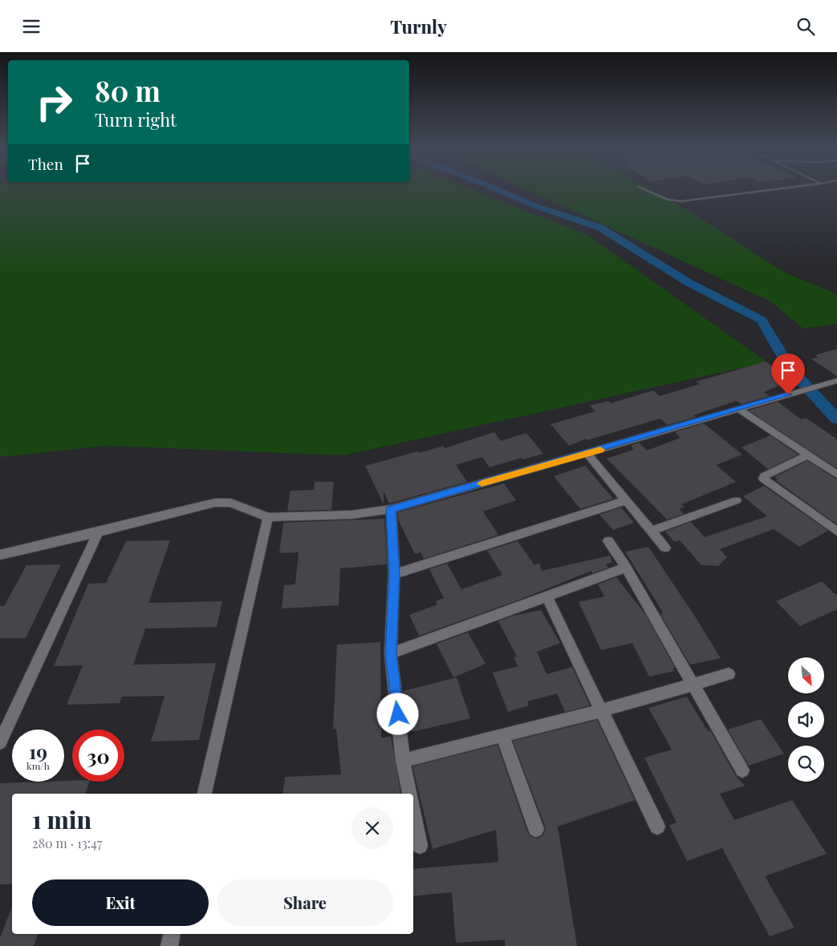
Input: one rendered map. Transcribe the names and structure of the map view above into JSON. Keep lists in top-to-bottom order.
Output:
{
  "north": "bottom right",
  "page": {
    "header": "Turnly",
    "turn": ["80 m", "Turn right"],
    "then": "Then",
    "speed": "19 km/h",
    "limit": "30",
    "heading": ["1 min", "280 m · 13:47"],
    "buttons": ["Exit", "Share"]
  }
}
